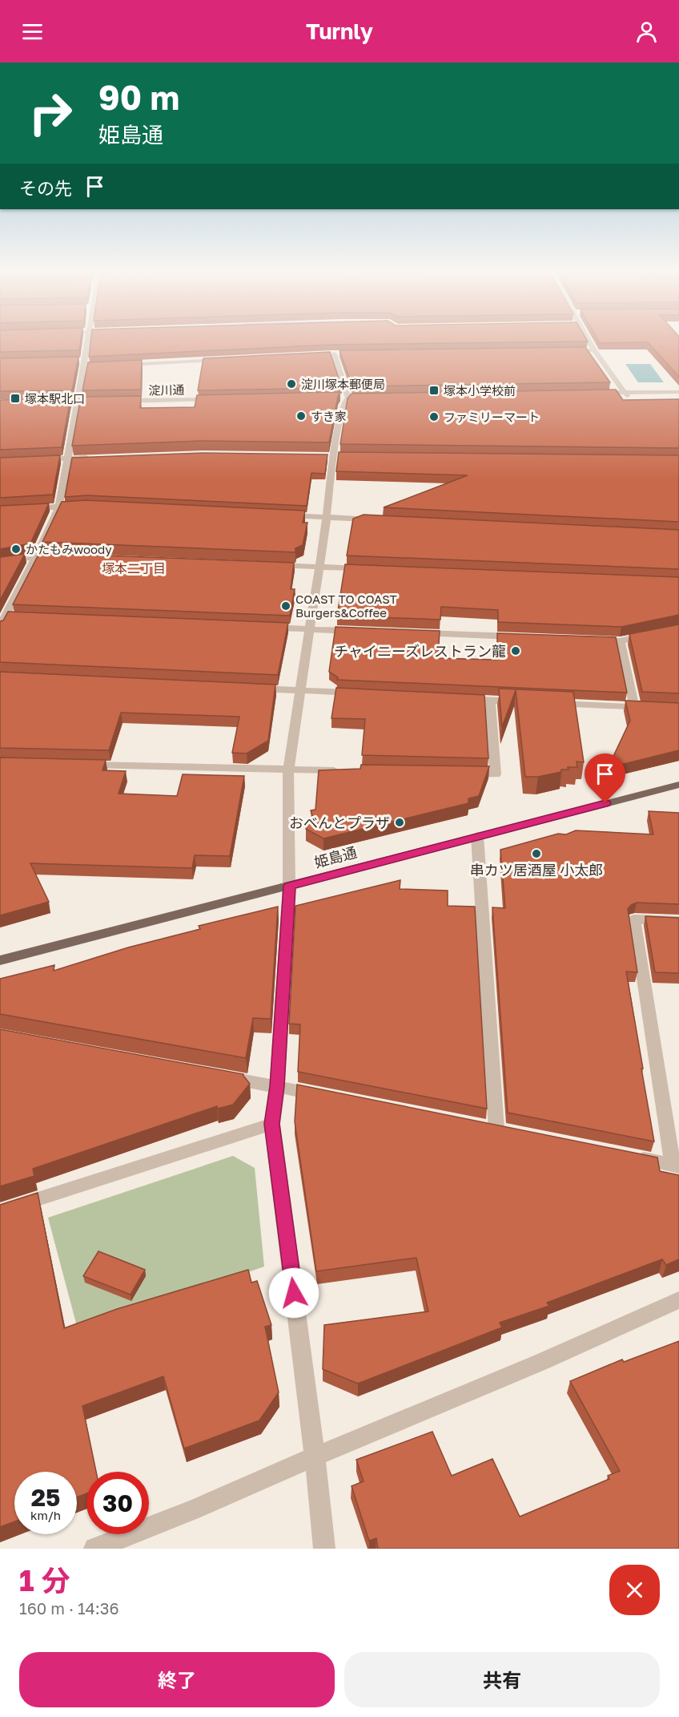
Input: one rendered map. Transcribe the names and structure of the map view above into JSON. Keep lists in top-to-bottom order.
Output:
{
  "streets": {
    "main road": ["姫島通"],
    "street": ["淀川通"]
  },
  "districts": ["塚本二丁目"],
  "places": {
    "other": [
      "淀川塚本郵便局",
      "すき家",
      "ファミリーマート",
      "かたもみwoody",
      "COAST TO COAST Burgers&Coffee",
      "チャイニーズレストラン龍",
      "おべんとプラザ",
      "串カツ居酒屋 小太郎"
    ],
    "transit": ["塚本小学校前", "塚本駅北口"]
  },
  "page": {
    "header": "Turnly",
    "turn": ["90 m", "姫島通"],
    "then": "その先",
    "speed": "25 km/h",
    "limit": "30",
    "heading": ["1 分", "160 m · 14:36"],
    "buttons": ["終了", "共有"]
  }
}
